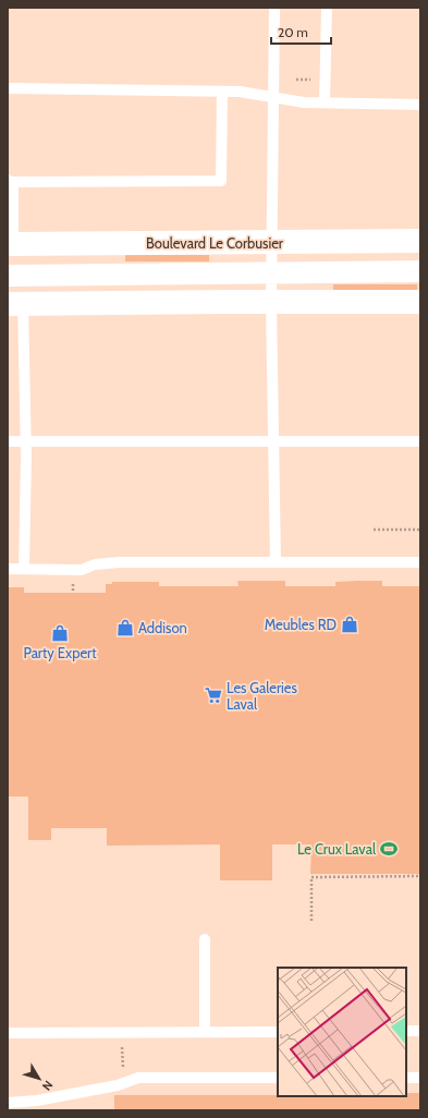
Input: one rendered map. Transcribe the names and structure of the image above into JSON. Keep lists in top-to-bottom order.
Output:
{
  "streets": {
    "street": ["Boulevard Le Corbusier"]
  },
  "places": {
    "shop": ["Meubles RD", "Addison", "Party Expert"],
    "supermarket": ["Les Galeries Laval"],
    "sports": ["Le Crux Laval"]
  },
  "scale_bar": "20 m",
  "north": "bottom right"
}
